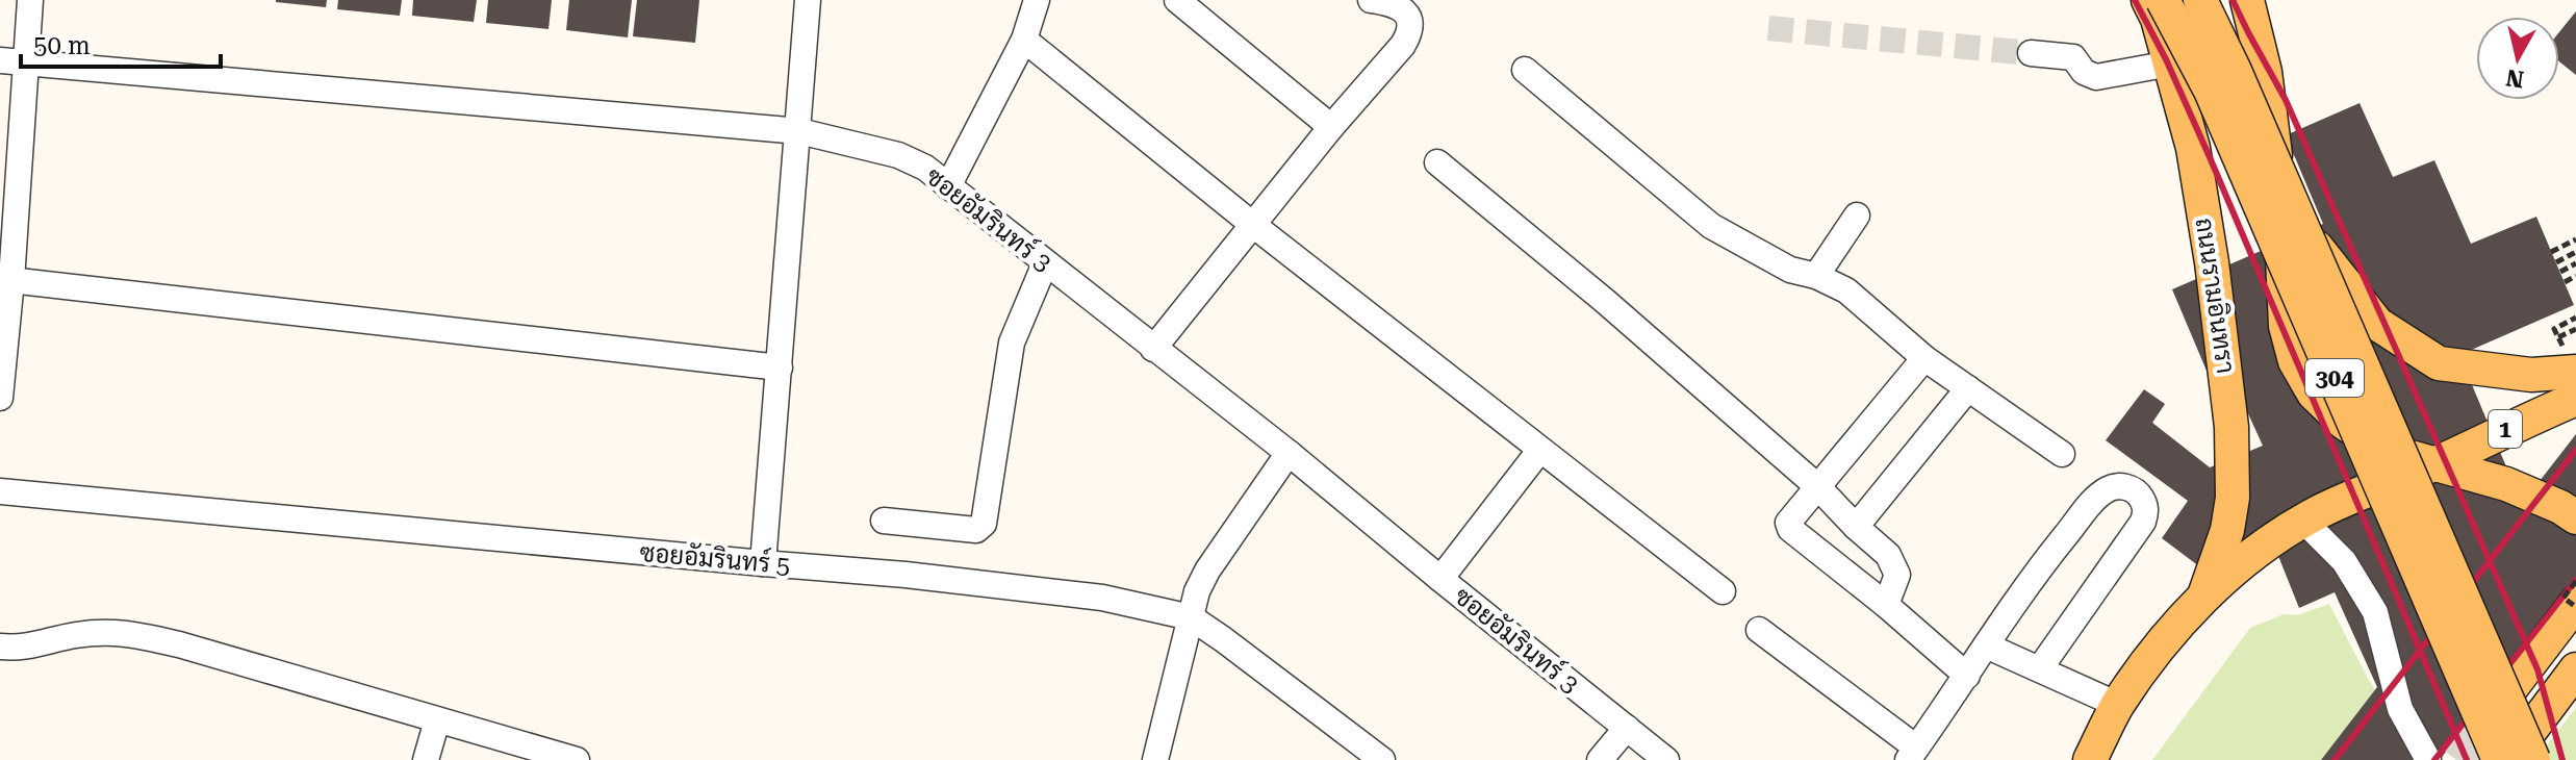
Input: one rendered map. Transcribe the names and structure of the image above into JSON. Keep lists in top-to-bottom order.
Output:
{
  "streets": {
    "main road": ["ถนนรามอินทรา", "304", "1"],
    "street": ["ซอยอัมรินทร์ 3", "ซอยอัมรินทร์ 5"]
  },
  "crossings": [
    ["304", "1"]
  ],
  "scale_bar": "50 m",
  "north": "bottom"
}
